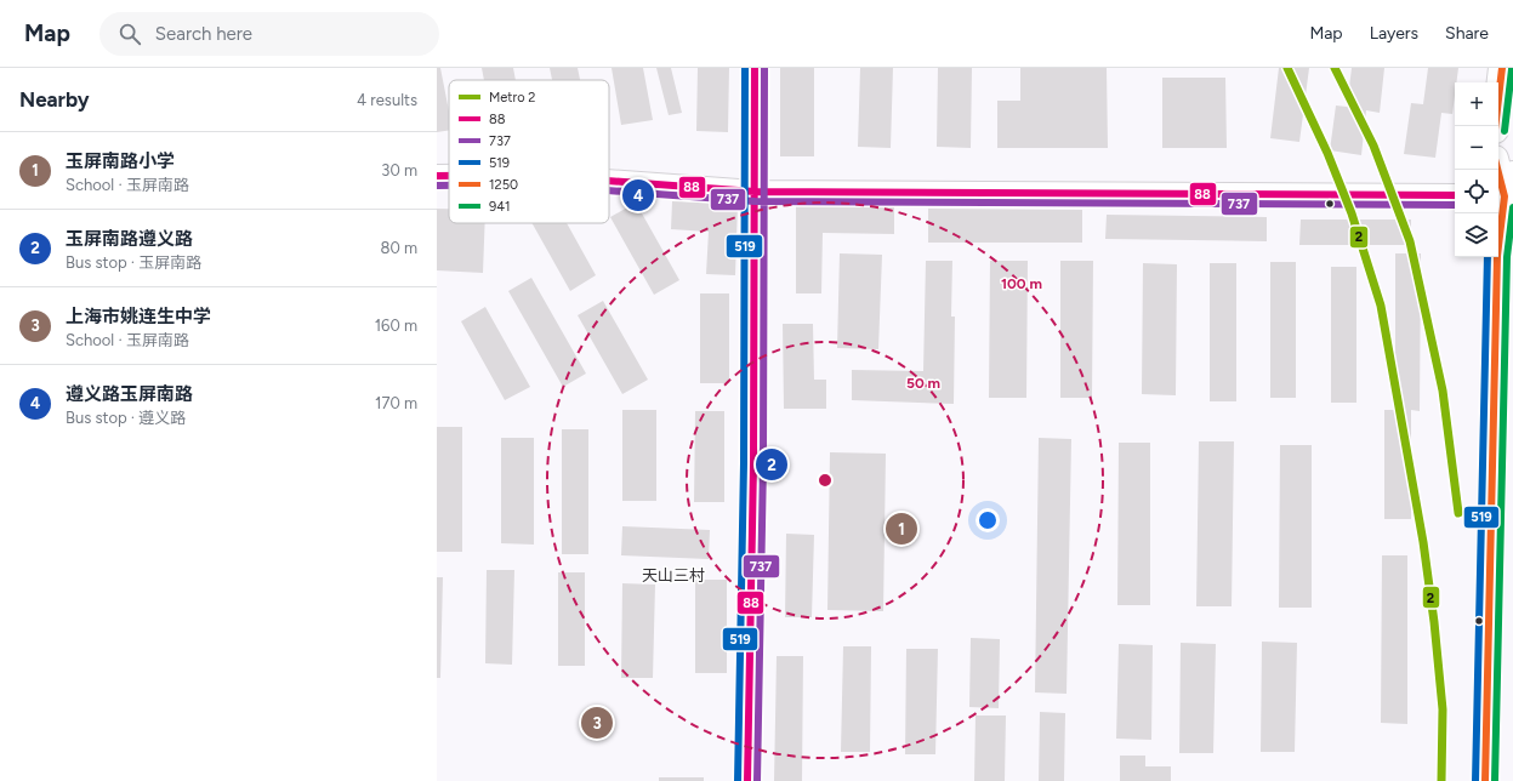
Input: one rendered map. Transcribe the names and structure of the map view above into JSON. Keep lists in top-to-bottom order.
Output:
{
  "districts": ["天山三村"],
  "lines": [
    "metro line 2",
    "transit line 88",
    "transit line 737",
    "transit line 519",
    "transit line 1250",
    "transit line 941"
  ],
  "legend": [
    "Metro 2",
    "88",
    "737",
    "519",
    "1250",
    "941"
  ],
  "page": {
    "header": "Map",
    "search": "Search here",
    "nav": ["Map", "Layers", "Share"],
    "heading": ["Nearby", "4 results"],
    "map_buttons": ["+", "−"],
    "list": [
      {
        "mark": "1",
        "name": "玉屏南路小学",
        "note": "School · 玉屏南路",
        "value": "30 m"
      },
      {
        "mark": "2",
        "name": "玉屏南路遵义路",
        "note": "Bus stop · 玉屏南路",
        "value": "80 m"
      },
      {
        "mark": "3",
        "name": "上海市姚连生中学",
        "note": "School · 玉屏南路",
        "value": "160 m"
      },
      {
        "mark": "4",
        "name": "遵义路玉屏南路",
        "note": "Bus stop · 遵义路",
        "value": "170 m"
      }
    ],
    "pins": [
      "4",
      "2",
      "1",
      "3"
    ]
  },
  "rings": ["100 m", "50 m"]
}
